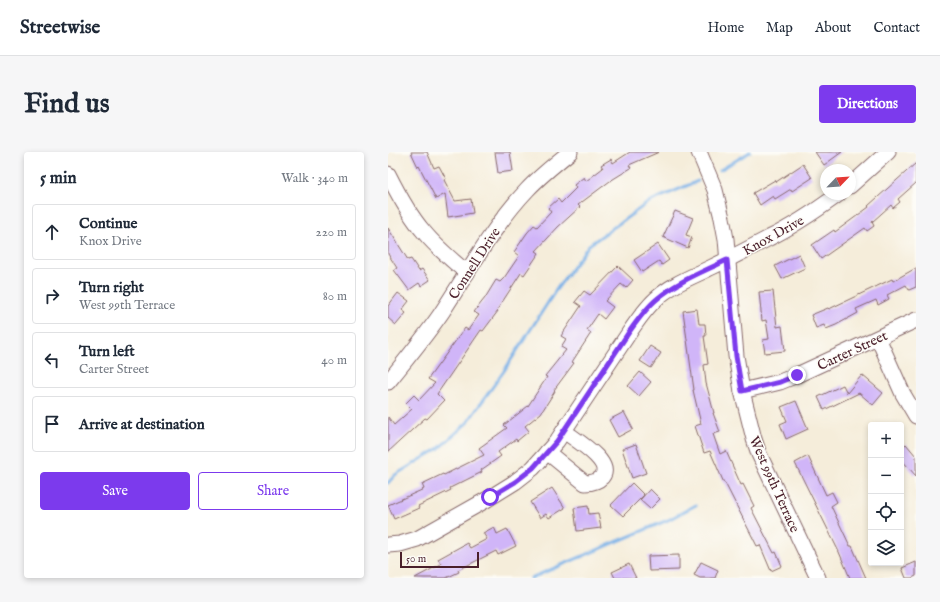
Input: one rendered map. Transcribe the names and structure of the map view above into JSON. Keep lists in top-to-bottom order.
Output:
{
  "streets": {
    "street": [
      "Knox Drive",
      "Connell Drive",
      "Carter Street",
      "West 99th Terrace"
    ]
  },
  "crossings": [
    ["Knox Drive", "West 99th Terrace"],
    ["Carter Street", "West 99th Terrace"]
  ],
  "scale_bar": "50 m",
  "north": "top right",
  "page": {
    "header": "Streetwise",
    "nav": [
      "Home",
      "Map",
      "About",
      "Contact"
    ],
    "buttons": [
      "Directions",
      ["Save", "Share"]
    ],
    "title": "Find us",
    "heading": ["5 min", "Walk · 340 m"],
    "list": [
      ["Continue", "Knox Drive", "220 m"],
      ["Turn right", "West 99th Terrace", "80 m"],
      ["Turn left", "Carter Street", "40 m"],
      "Arrive at destination"
    ],
    "map_buttons": ["+", "−"],
    "scale": "50 m"
  }
}
